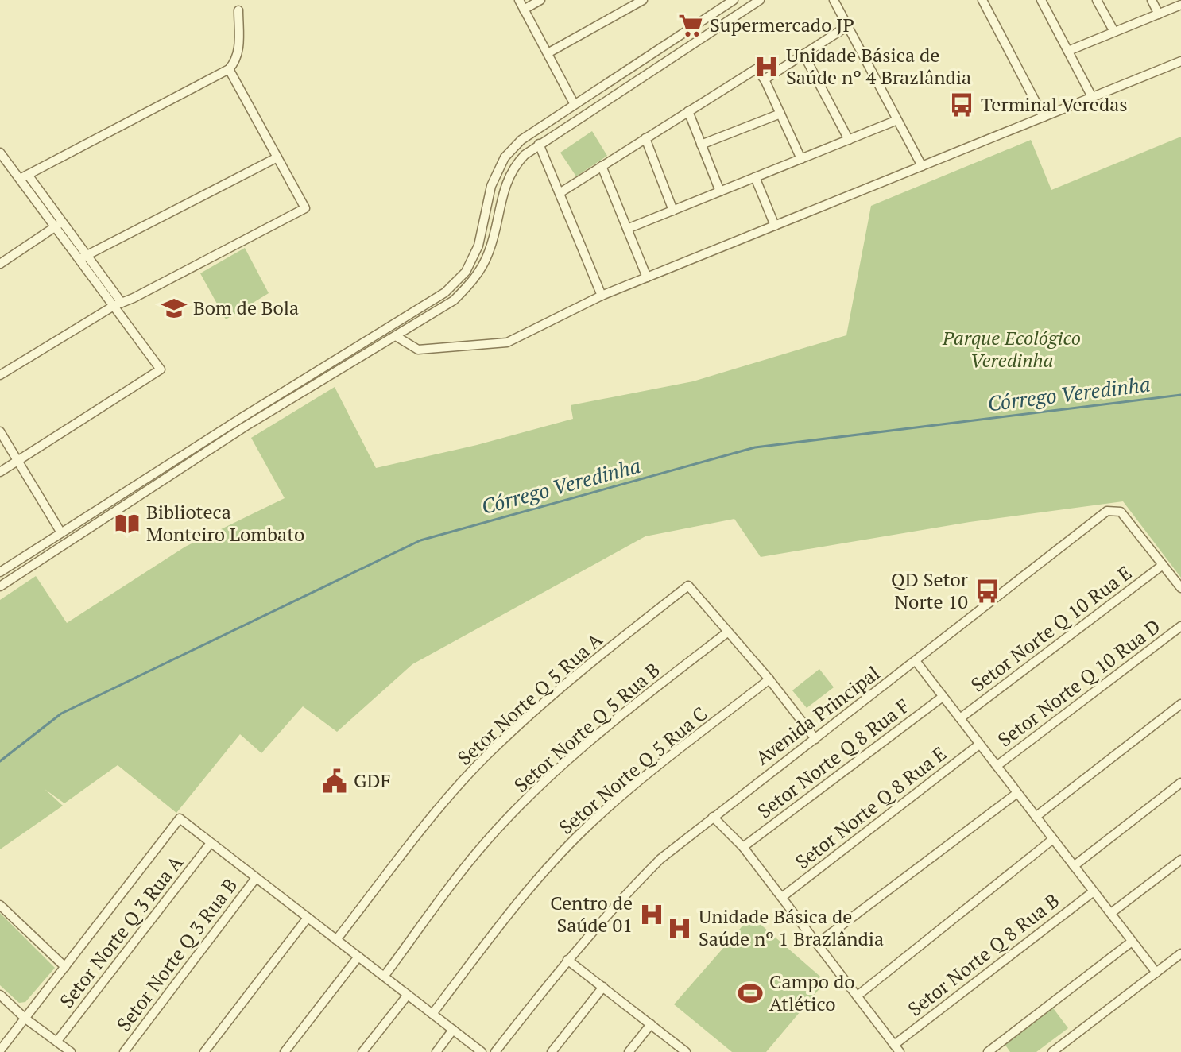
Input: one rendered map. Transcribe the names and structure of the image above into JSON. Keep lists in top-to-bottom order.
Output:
{
  "streets": {
    "street": [
      "Setor Norte Q 10 Rua E",
      "Setor Norte Q 10 Rua D",
      "Setor Norte Q 5 Rua A",
      "Avenida Principal",
      "Setor Norte Q 5 Rua B",
      "Setor Norte Q 8 Rua F",
      "Setor Norte Q 5 Rua C",
      "Setor Norte Q 8 Rua E",
      "Setor Norte Q 3 Rua A",
      "Setor Norte Q 3 Rua B",
      "Setor Norte Q 8 Rua B"
    ]
  },
  "crossings": [
    ["Setor Norte Q 10 Rua E", "Avenida Principal"],
    ["Setor Norte Q 5 Rua A", "Setor Norte Q 5 Rua B"]
  ],
  "water": ["Córrego Veredinha"],
  "parks": ["Parque Ecológico Veredinha"],
  "places": {
    "supermarket": ["Supermercado JP"],
    "hospital": ["Unidade Básica de Saúde nº 4 Brazlândia", "Centro de Saúde 01", "Unidade Básica de Saúde nº 1 Brazlândia"],
    "bus stop": ["Terminal Veredas", "QD Setor Norte 10"],
    "school or university": ["Bom de Bola"],
    "library": ["Biblioteca Monteiro Lombato"],
    "public building": ["GDF"],
    "sports": ["Campo do Atlético"]
  }
}
